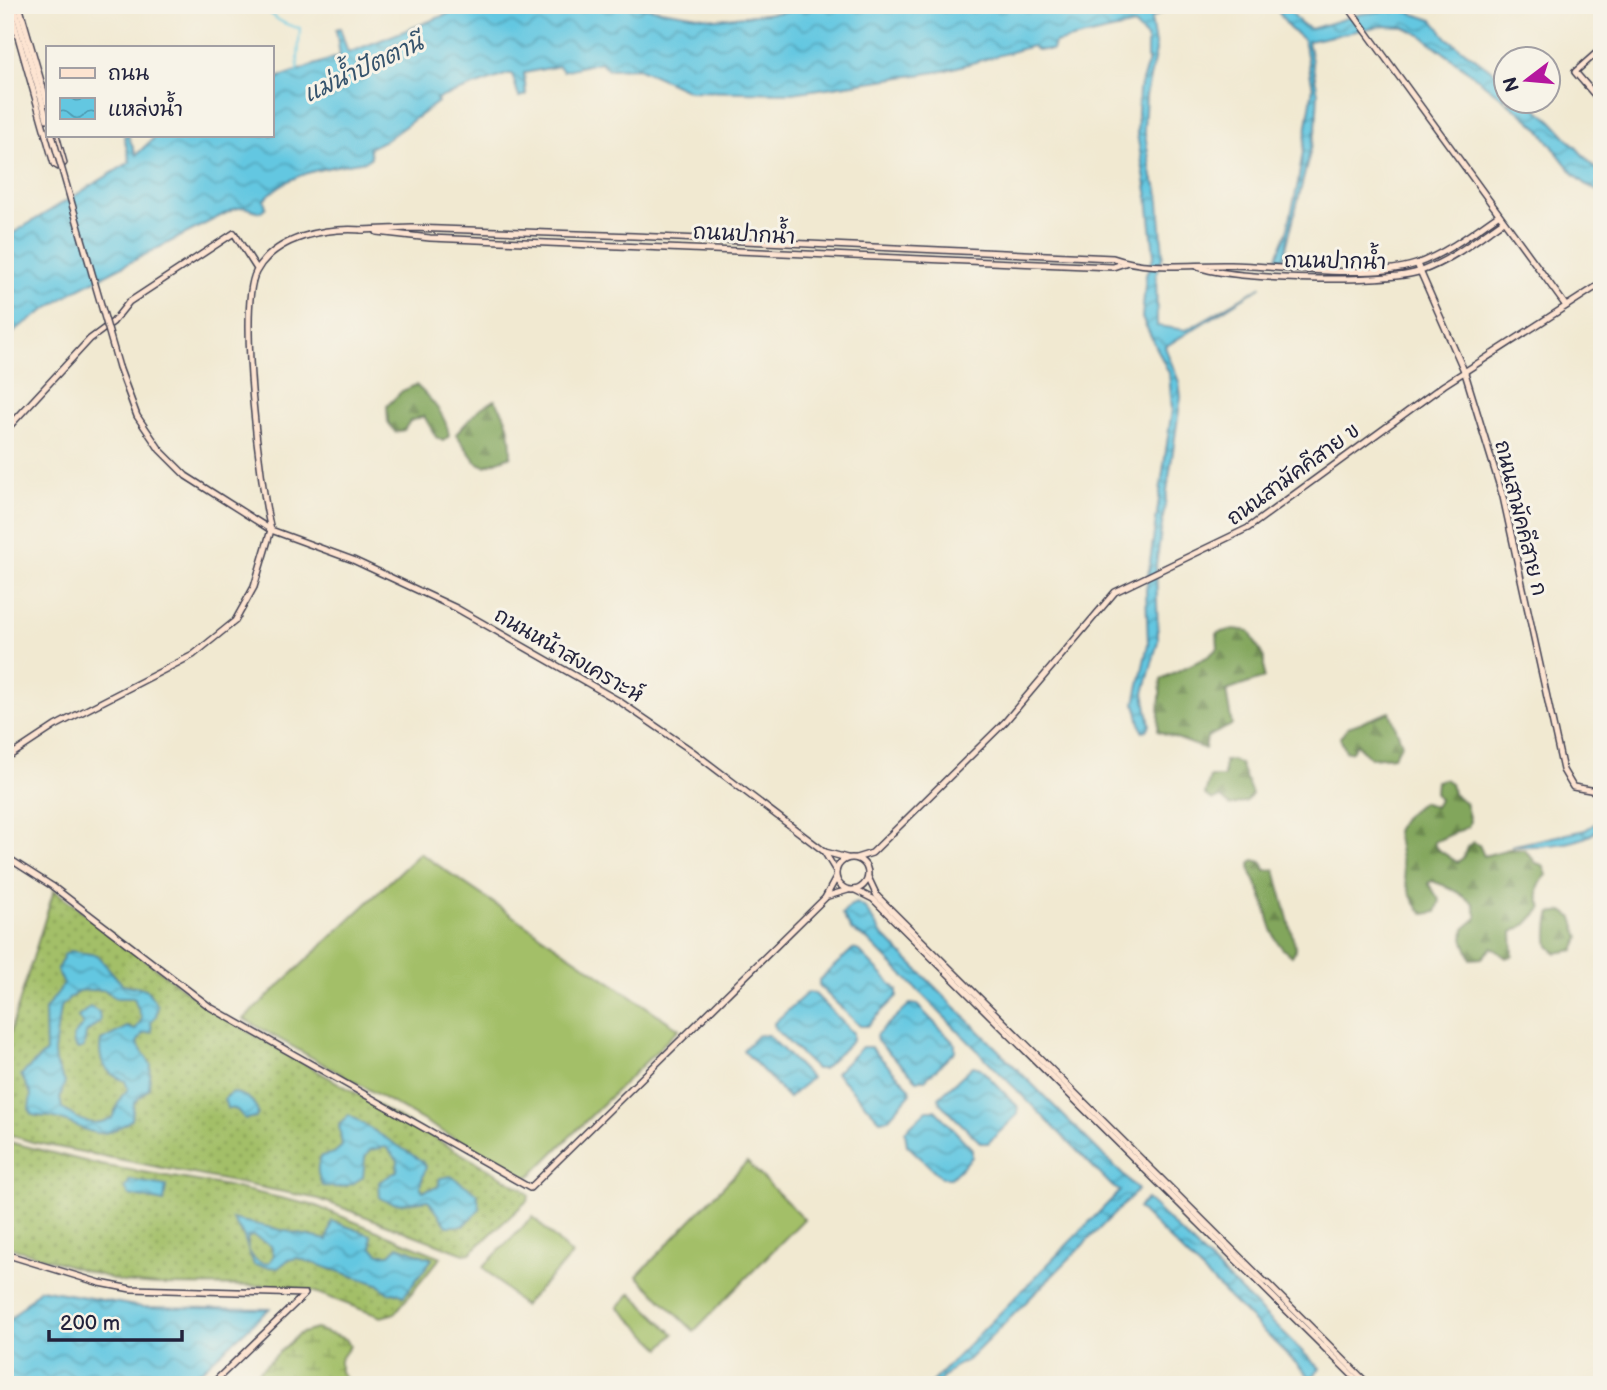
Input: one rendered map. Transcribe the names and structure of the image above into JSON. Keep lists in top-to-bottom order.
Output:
{
  "streets": {
    "street": [
      "ถนนปากน้ำ",
      "ถนนสามัคคีสาย ข",
      "ถนนสามัคคีสาย ก",
      "ถนนหน้าสงเคราะห์"
    ]
  },
  "crossings": [
    ["ถนนปากน้ำ", "ถนนสามัคคีสาย ก"],
    ["ถนนสามัคคีสาย ข", "ถนนสามัคคีสาย ก"],
    ["ถนนสามัคคีสาย ข", "ถนนหน้าสงเคราะห์"]
  ],
  "water": ["แม่น้ำปัตตานี"],
  "legend": ["ถนน", "แหล่งน้ำ"],
  "scale_bar": "200 m",
  "north": "left"
}
